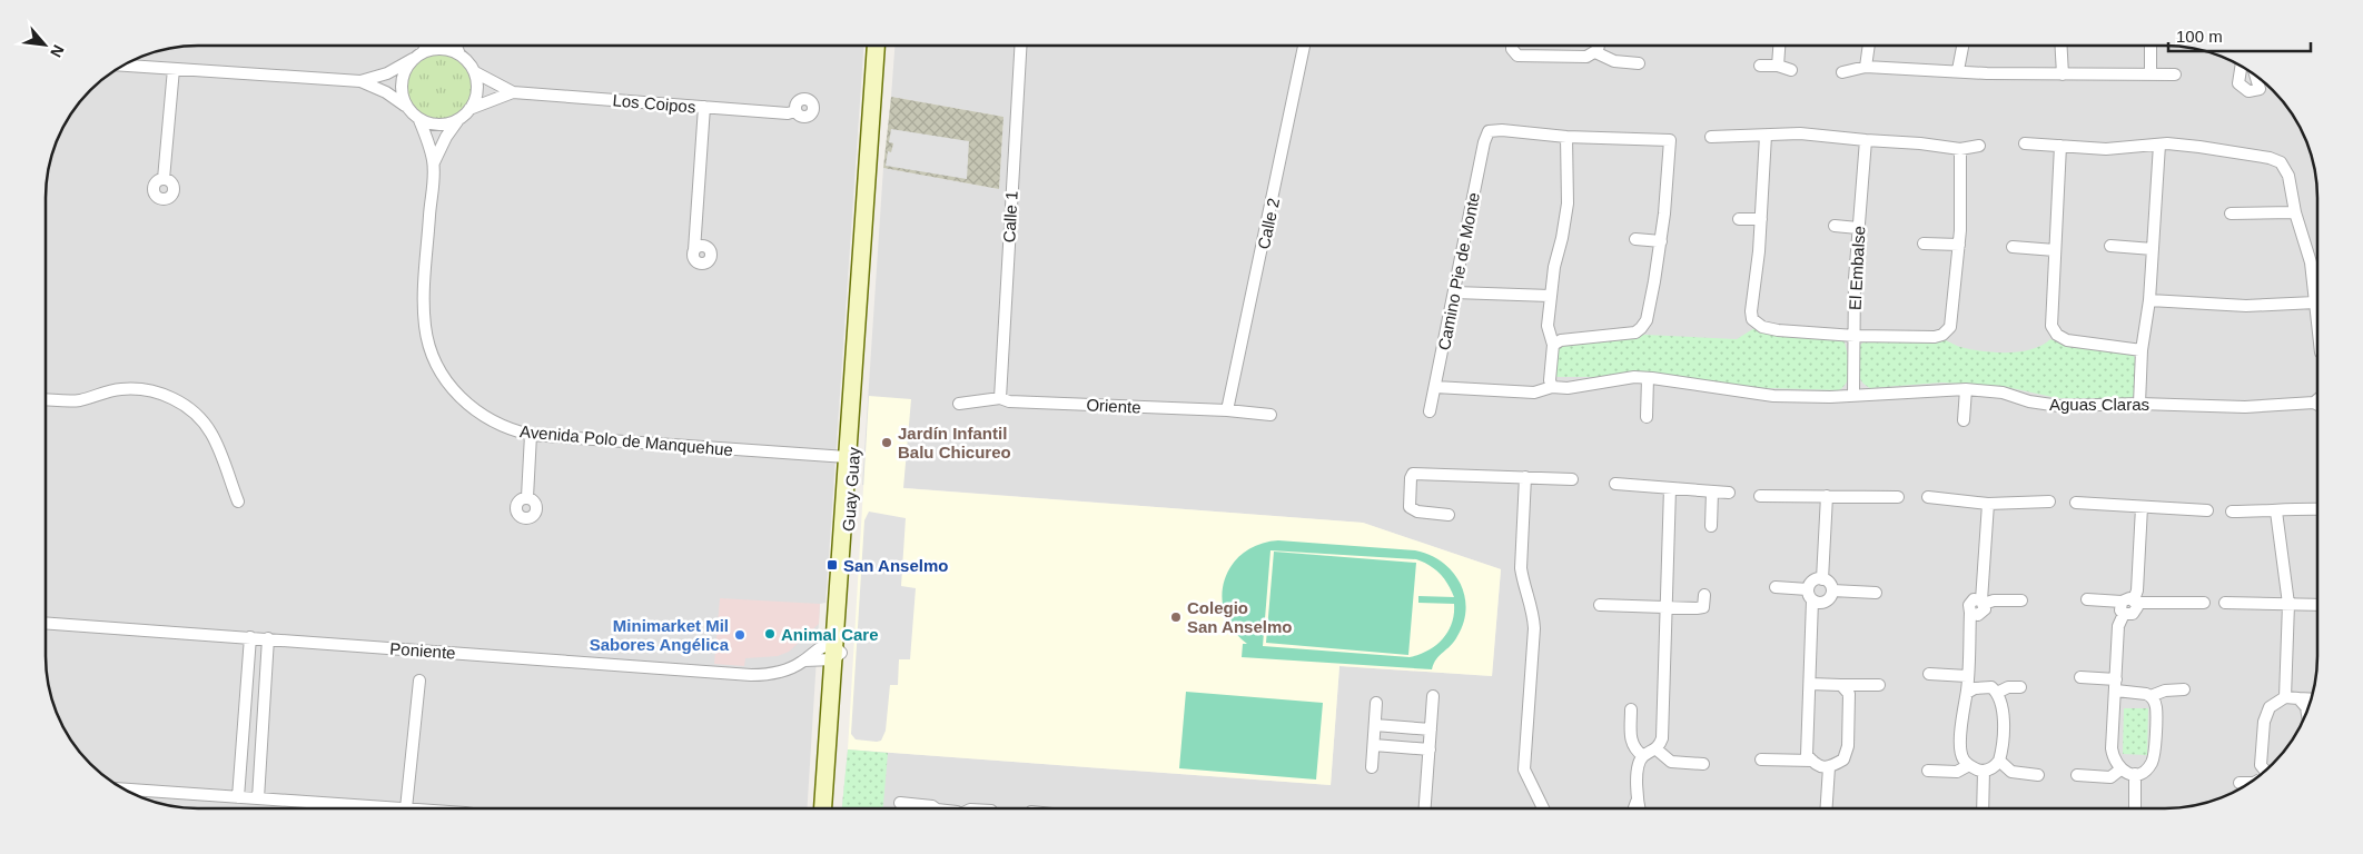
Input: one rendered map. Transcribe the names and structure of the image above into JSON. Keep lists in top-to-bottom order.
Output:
{
  "streets": {
    "street": [
      "Los Coipos",
      "Calle 1",
      "Calle 2",
      "El Embalse",
      "Camino Pie de Monte",
      "Aguas Claras",
      "Oriente",
      "Avenida Polo de Manquehue",
      "Guay Guay",
      "Poniente"
    ]
  },
  "crossings": [
    ["Los Coipos", "Avenida Polo de Manquehue"],
    ["Calle 1", "Oriente"],
    ["Calle 2", "Oriente"],
    ["El Embalse", "Aguas Claras"],
    ["Camino Pie de Monte", "Aguas Claras"],
    ["Avenida Polo de Manquehue", "Guay Guay"],
    ["Guay Guay", "Poniente"]
  ],
  "places": {
    "other": [
      "Jardín Infantil Balu Chicureo",
      "Colegio San Anselmo",
      "Animal Care",
      "Minimarket Mil Sabores Angélica"
    ],
    "transit": ["San Anselmo"]
  },
  "scale_bar": "100 m",
  "north": "bottom right"
}
